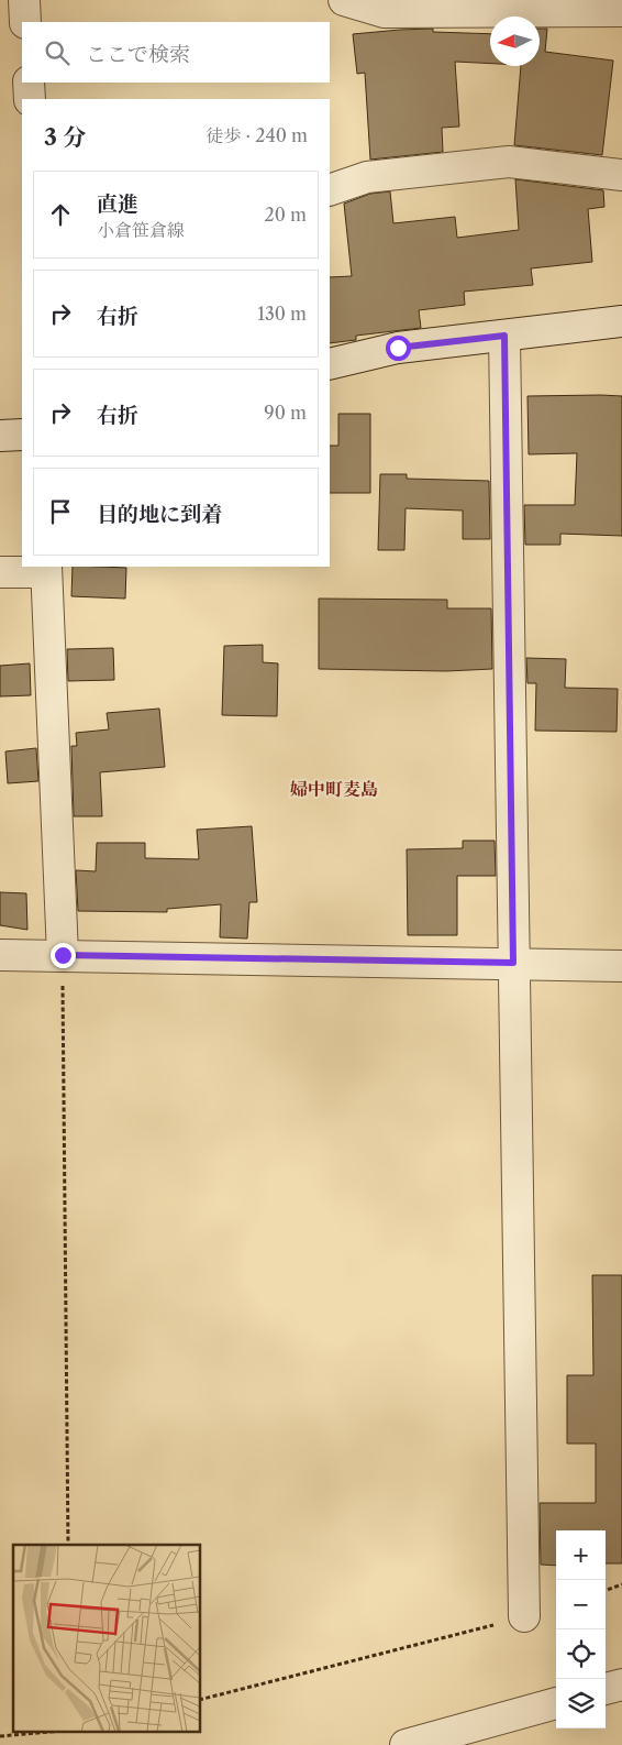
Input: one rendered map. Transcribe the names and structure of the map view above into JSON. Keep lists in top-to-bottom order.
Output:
{
  "districts": ["婦中町麦島"],
  "north": "left",
  "page": {
    "search": "ここで検索",
    "heading": ["3 分", "徒歩 · 240 m"],
    "list": [
      ["直進", "小倉笹倉線", "20 m"],
      ["右折", "130 m"],
      ["右折", "90 m"],
      "目的地に到着"
    ],
    "map_buttons": ["+", "−"]
  }
}
